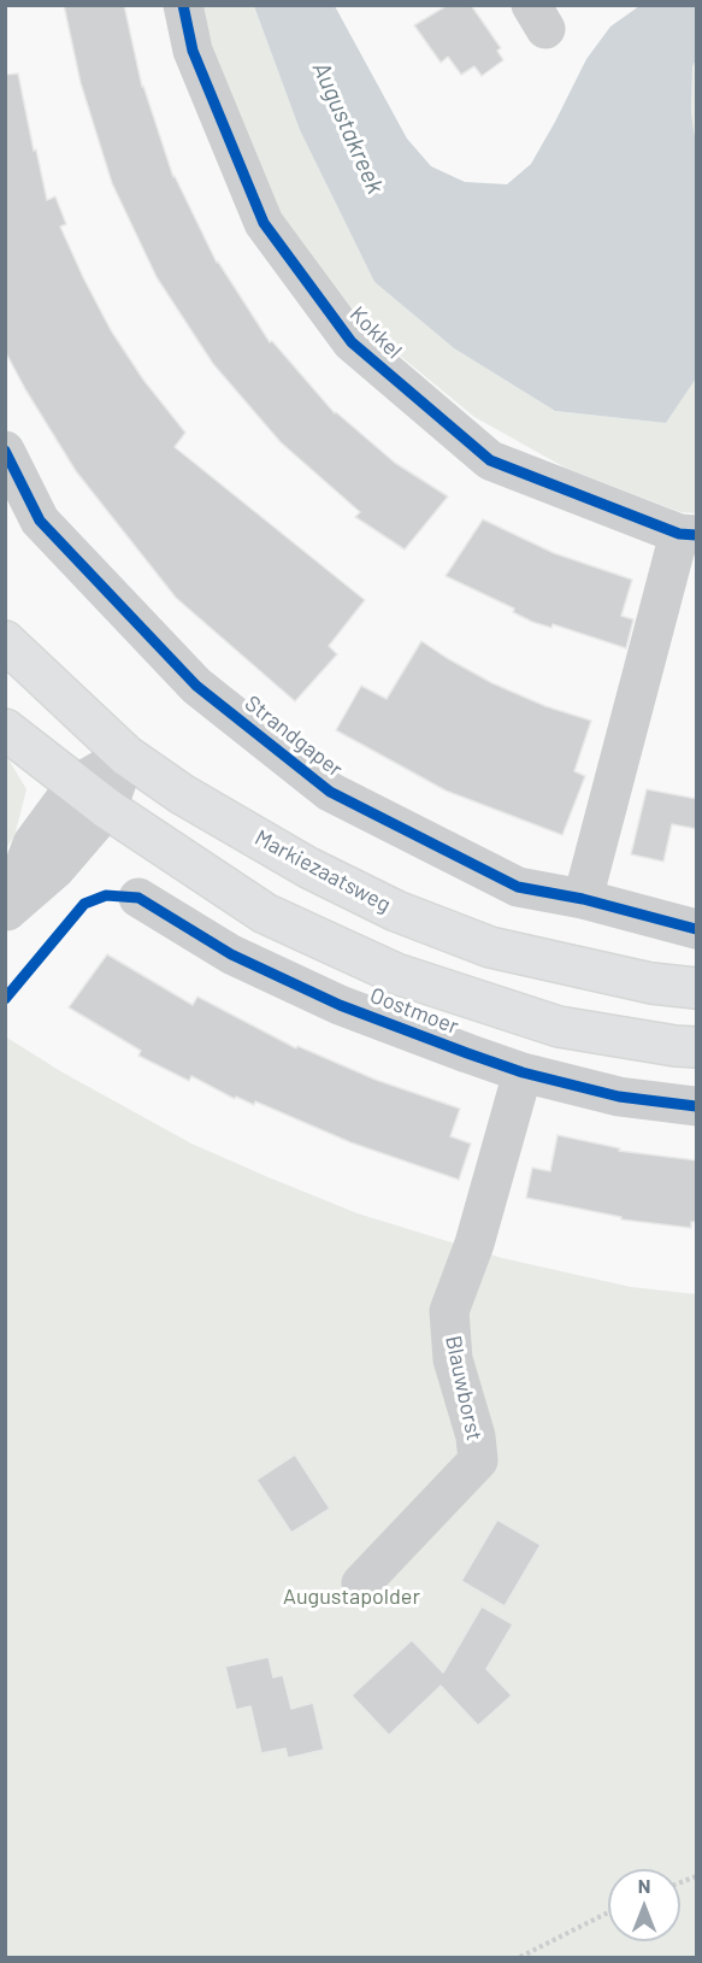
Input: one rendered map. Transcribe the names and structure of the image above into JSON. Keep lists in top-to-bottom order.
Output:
{
  "streets": {
    "main road": ["Markiezaatsweg"],
    "street": [
      "Kokkel",
      "Strandgaper",
      "Oostmoer",
      "Blauwborst"
    ]
  },
  "crossings": [
    ["Oostmoer", "Blauwborst"]
  ],
  "water": ["Augustakreek"],
  "parks": ["Augustapolder"],
  "north": "top"
}
